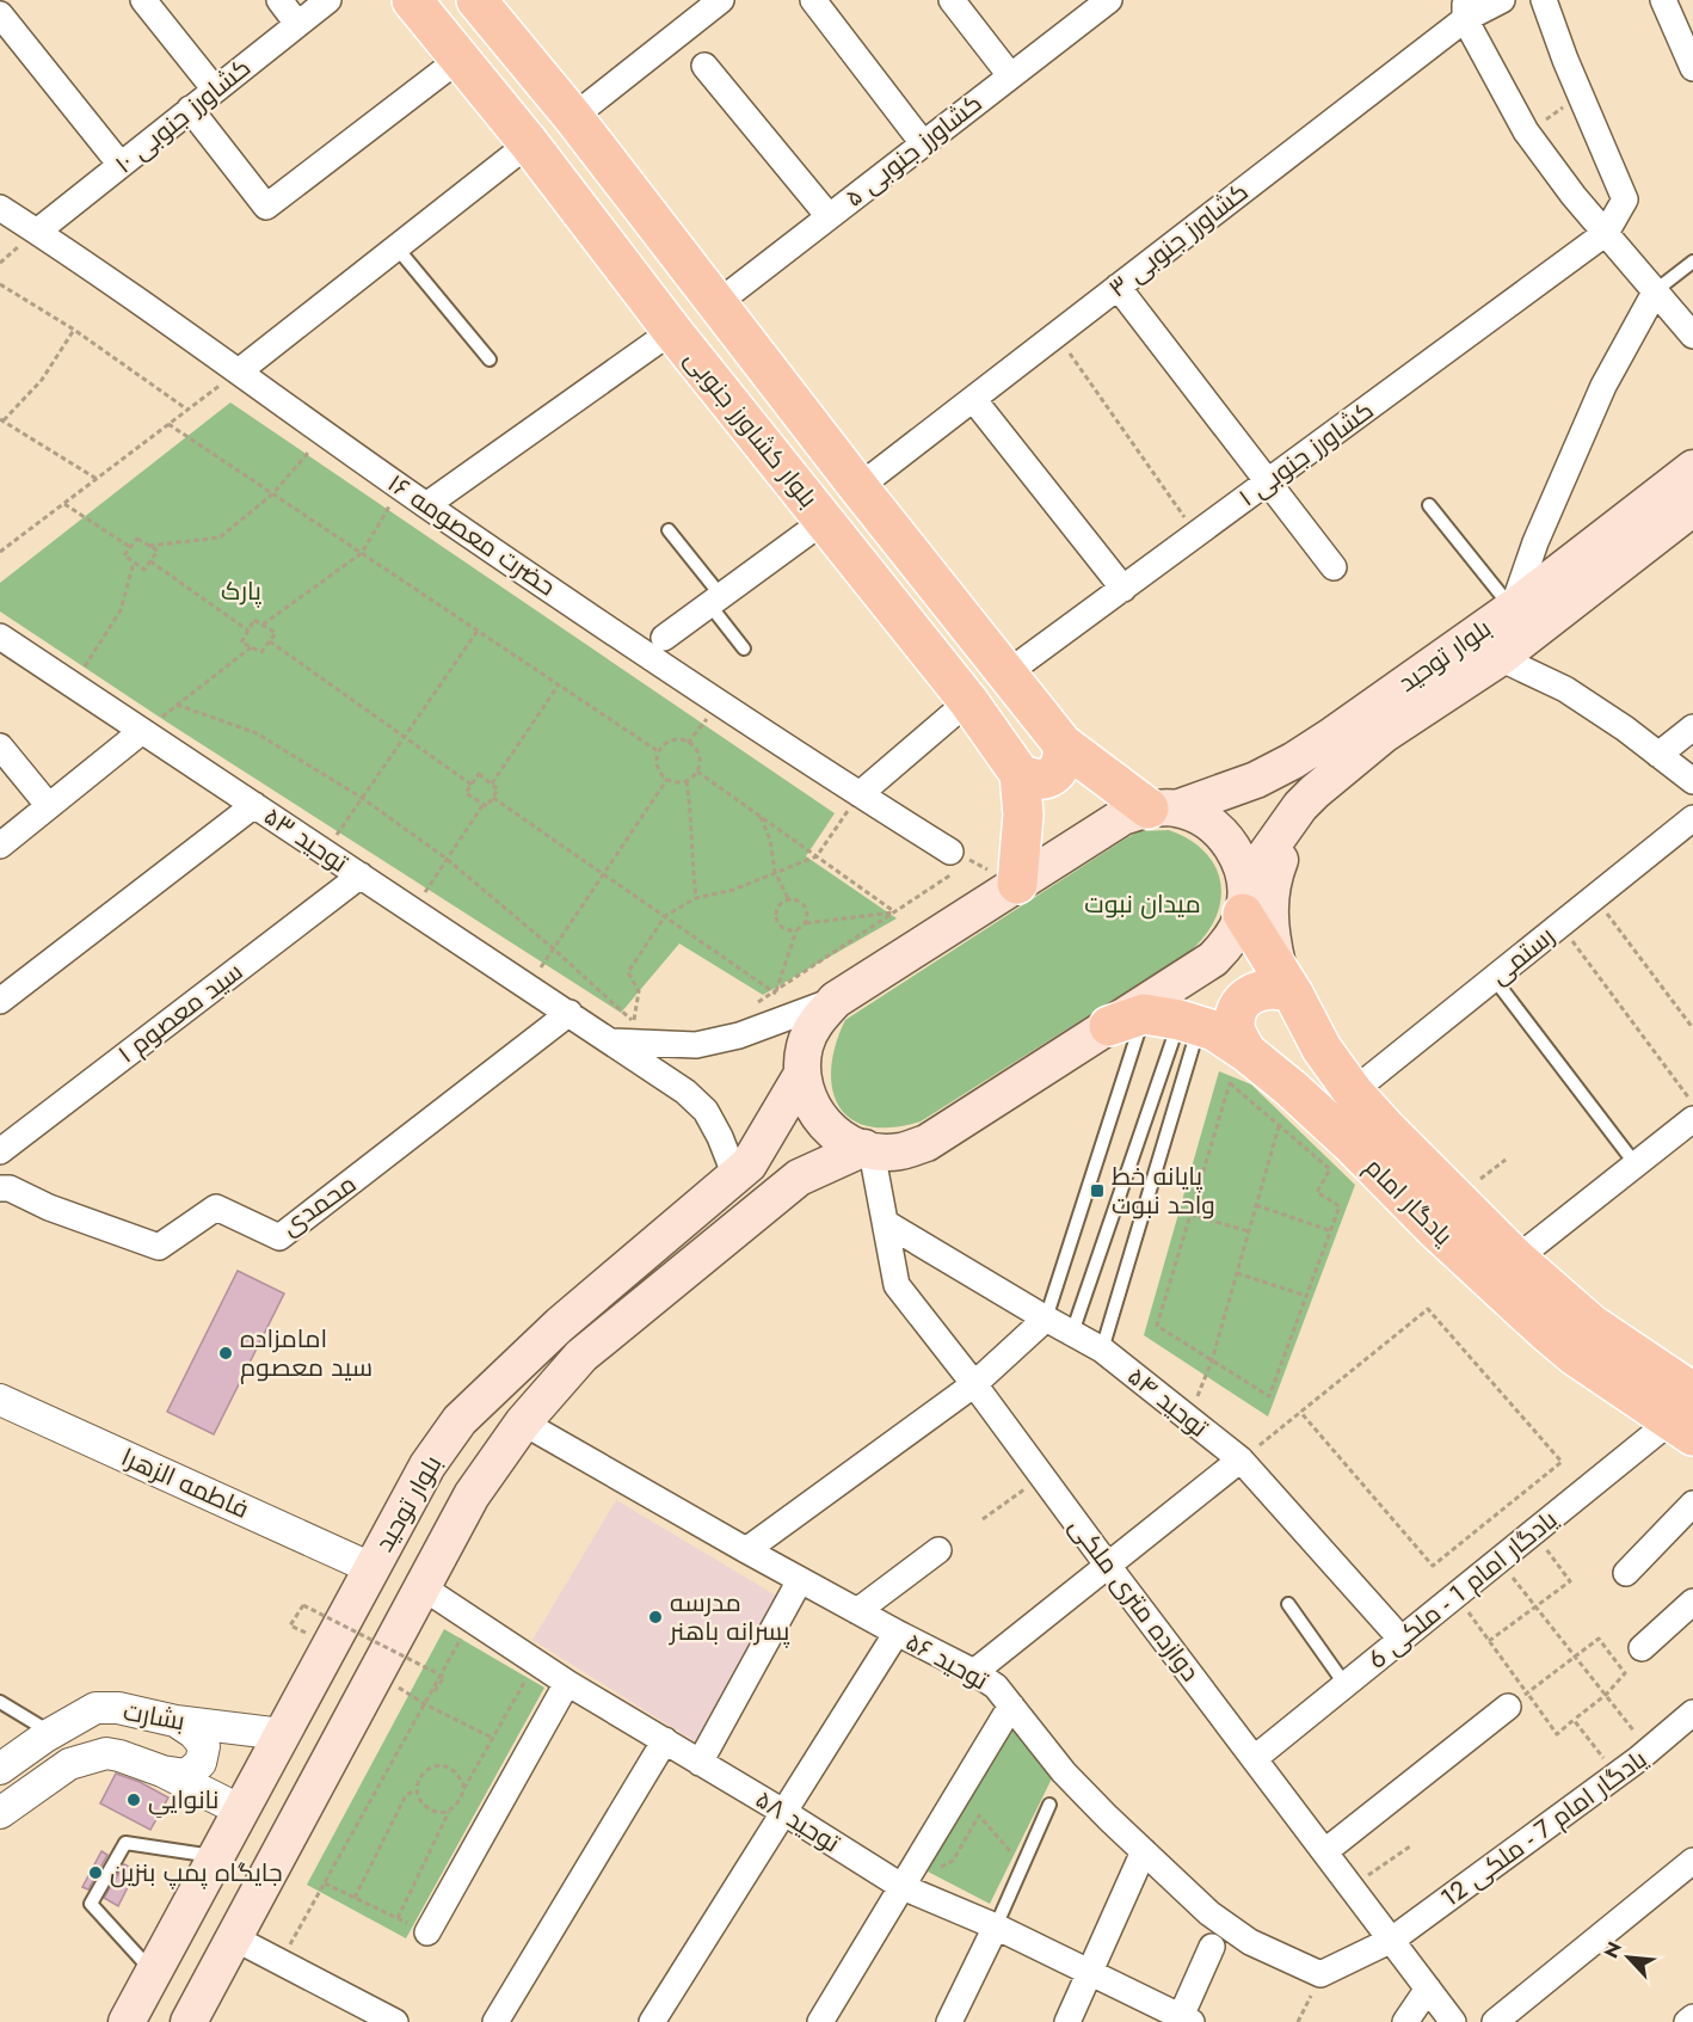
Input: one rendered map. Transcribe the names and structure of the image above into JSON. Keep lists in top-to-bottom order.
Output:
{
  "streets": {
    "main road": ["بلوار کشاورز جنوبی", "بلوار توحید", "یادگار امام"],
    "street": [
      "کشاورز جنوبی ۱۰",
      "کشاورز جنوبی ۵",
      "کشاورز جنوبی ۳",
      "کشاورز جنوبی ۱",
      "حضرت معصومه ۱۶",
      "توحید ۵۳",
      "رستمی",
      "سید معصوم ۱",
      "محمدی",
      "توحید ۵۴",
      "فاطمه الزهرا",
      "یادگار امام 1 - ملکی 6",
      "دوازده متری ملکی",
      "توحید ۵۶",
      "بشارت",
      "توحید ۵۸",
      "یادگار امام 7 - ملکی 12"
    ]
  },
  "crossings": [
    ["کشاورز جنوبی ۱۰", "حضرت معصومه ۱۶"],
    ["کشاورز جنوبی ۵", "بلوار کشاورز جنوبی"],
    ["کشاورز جنوبی ۳", "بلوار کشاورز جنوبی"],
    ["بلوار کشاورز جنوبی", "کشاورز جنوبی ۱"],
    ["بلوار کشاورز جنوبی", "بلوار توحید"],
    ["بلوار توحید", "توحید ۵۳"],
    ["بلوار توحید", "یادگار امام"],
    ["بلوار توحید", "فاطمه الزهرا"],
    ["بلوار توحید", "دوازده متری ملکی"],
    ["بلوار توحید", "توحید ۵۶"],
    ["بلوار توحید", "بشارت"],
    ["بلوار توحید", "توحید ۵۸"],
    ["توحید ۵۳", "سید معصوم ۱"],
    ["توحید ۵۳", "محمدی"],
    ["رستمی", "یادگار امام"],
    ["یادگار امام", "یادگار امام 1 - ملکی 6"],
    ["توحید ۵۴", "یادگار امام 1 - ملکی 6"],
    ["توحید ۵۴", "دوازده متری ملکی"],
    ["یادگار امام 1 - ملکی 6", "دوازده متری ملکی"],
    ["دوازده متری ملکی", "یادگار امام 7 - ملکی 12"]
  ],
  "parks": ["پارک", "میدان نبوت"],
  "places": {
    "transit": ["پایانه خط واحد نبوت"],
    "other": [
      "امامزاده سید معصوم",
      "مدرسه پسرانه باهنر",
      "نانواییِ",
      "جایگاه پمپ بنزین"
    ]
  },
  "north": "top left"
}
